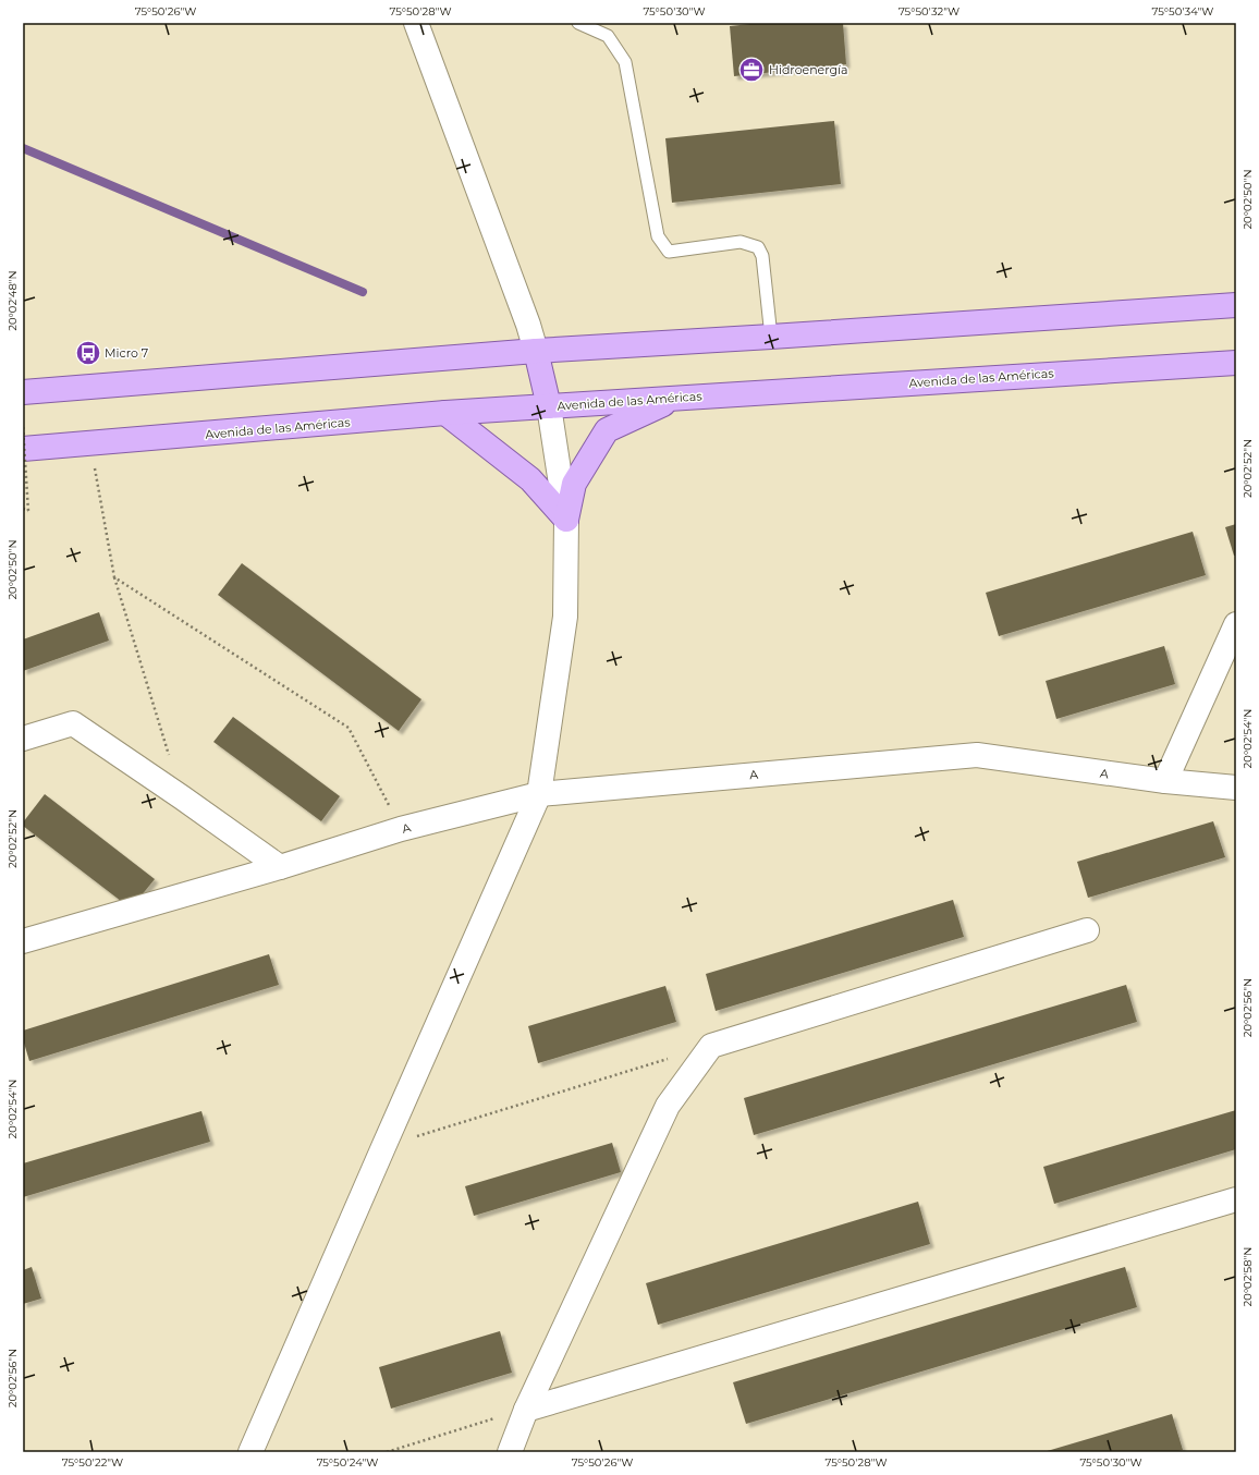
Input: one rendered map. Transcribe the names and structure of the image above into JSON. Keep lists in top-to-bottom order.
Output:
{
  "streets": {
    "main road": ["Avenida de las Américas"],
    "street": ["A"]
  },
  "places": {
    "office": ["Hidroenergía"],
    "bus stop": ["Micro 7"]
  },
  "coordinates": [
    "75°50'26\"W",
    "75°50'28\"W",
    "75°50'30\"W",
    "75°50'32\"W",
    "75°50'34\"W",
    "20°02'50\"N",
    "20°02'48\"N",
    "20°02'52\"N",
    "20°02'54\"N",
    "20°02'56\"N",
    "20°02'58\"N",
    "75°50'22\"W",
    "75°50'24\"W"
  ]
}
